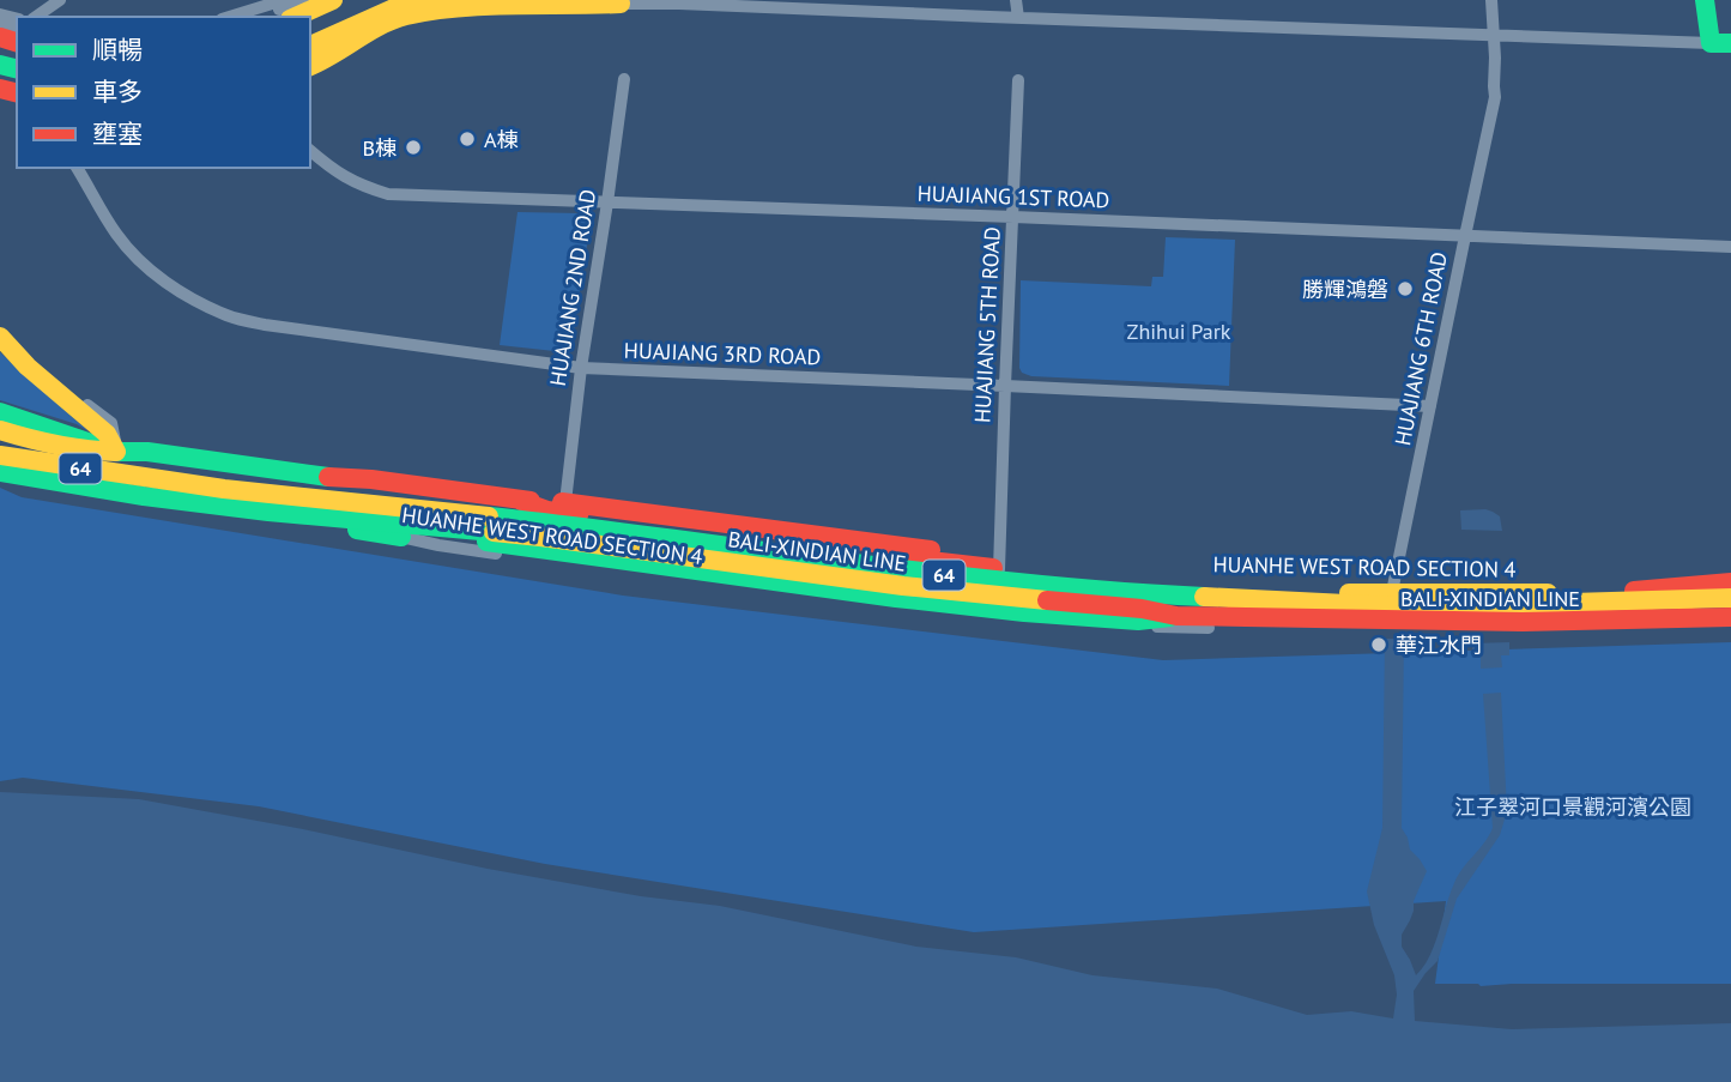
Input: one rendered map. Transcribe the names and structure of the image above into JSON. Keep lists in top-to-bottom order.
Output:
{
  "streets": {
    "main road": ["64", "HUANHE WEST ROAD SECTION 4", "BALI-XINDIAN LINE"],
    "street": [
      "HUAJIANG 1ST ROAD",
      "HUAJIANG 2ND ROAD",
      "HUAJIANG 5TH ROAD",
      "HUAJIANG 6TH ROAD",
      "HUAJIANG 3RD ROAD"
    ]
  },
  "crossings": [
    ["HUAJIANG 1ST ROAD", "HUAJIANG 2ND ROAD"],
    ["HUAJIANG 1ST ROAD", "HUAJIANG 5TH ROAD"],
    ["HUAJIANG 1ST ROAD", "HUAJIANG 6TH ROAD"],
    ["HUAJIANG 2ND ROAD", "HUAJIANG 3RD ROAD"],
    ["HUAJIANG 2ND ROAD", "HUANHE WEST ROAD SECTION 4"],
    ["HUAJIANG 5TH ROAD", "HUAJIANG 3RD ROAD"],
    ["HUAJIANG 5TH ROAD", "HUANHE WEST ROAD SECTION 4"],
    ["HUAJIANG 6TH ROAD", "HUAJIANG 3RD ROAD"],
    ["HUAJIANG 6TH ROAD", "HUANHE WEST ROAD SECTION 4"],
    ["HUANHE WEST ROAD SECTION 4", "BALI-XINDIAN LINE"]
  ],
  "parks": ["Zhihui Park", "江子翠河口景觀河濱公園"],
  "places": [
    "A棟",
    "B棟",
    "勝輝鴻磐",
    "華江水門"
  ],
  "legend": ["順暢", "車多", "壅塞"]
}
